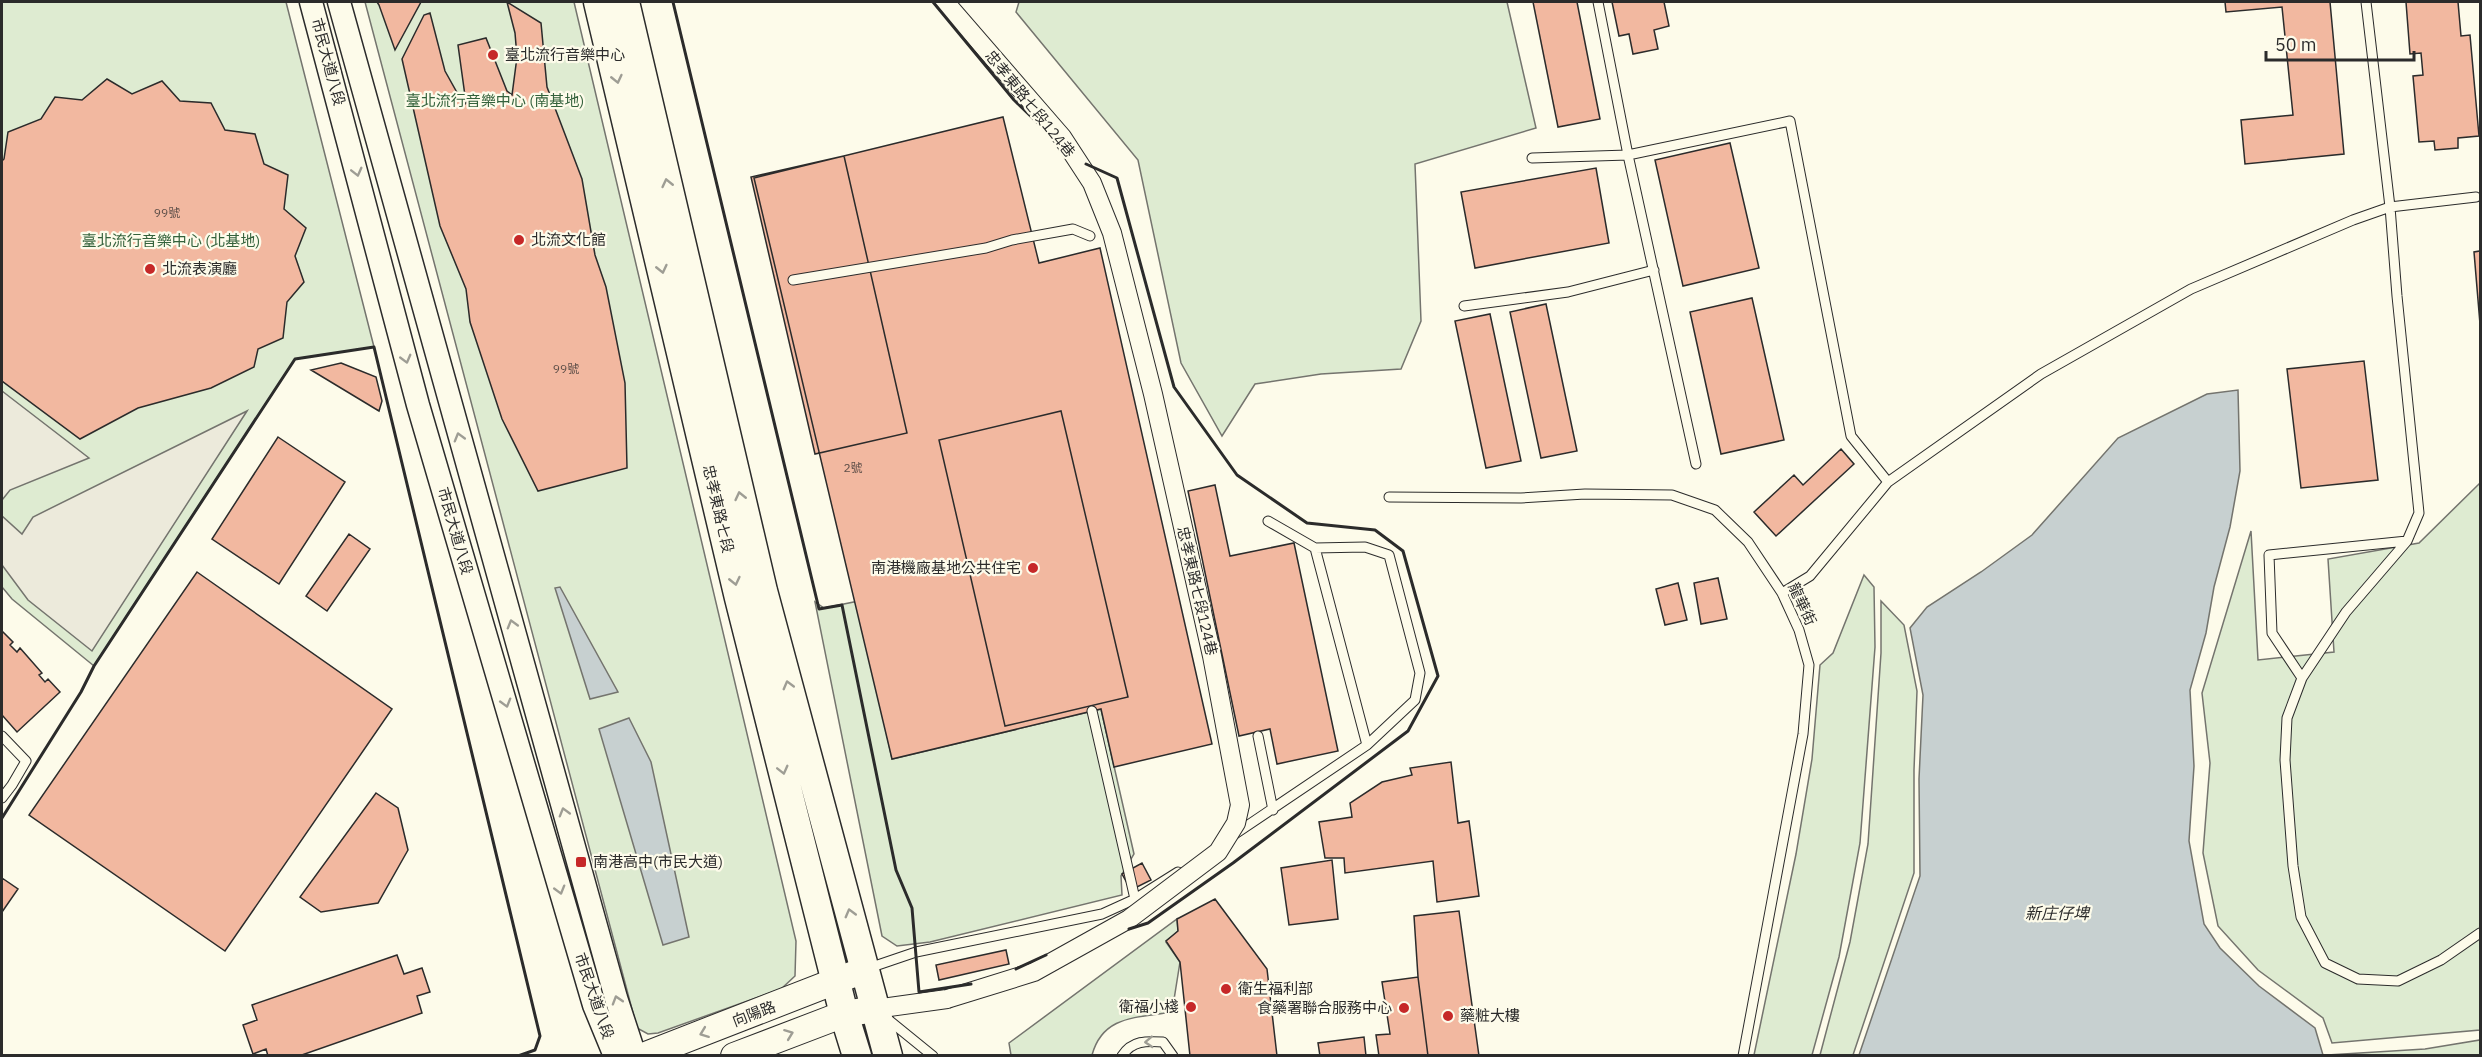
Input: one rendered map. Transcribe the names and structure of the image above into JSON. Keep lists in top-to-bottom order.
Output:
{
  "streets": {
    "main road": ["忠孝東路七段", "向陽路"],
    "street": ["市民大道八段", "忠孝東路七段124巷"],
    "lane": ["龍華街"]
  },
  "crossings": [
    ["忠孝東路七段124巷", "忠孝東路七段"],
    ["忠孝東路七段124巷", "向陽路"],
    ["忠孝東路七段", "向陽路"]
  ],
  "water": ["新庄仔埤"],
  "parks": ["臺北流行音樂中心 (南基地)", "臺北流行音樂中心 (北基地)"],
  "places": {
    "other": [
      "臺北流行音樂中心",
      "北流文化館",
      "北流表演廳",
      "南港機廠基地公共住宅",
      "衛生福利部",
      "衛福小棧",
      "食藥署聯合服務中心",
      "藥粧大樓"
    ],
    "transit": ["南港高中(市民大道)"]
  },
  "house_numbers": ["99號", "99號", "2號"],
  "scale_bar": "50 m"
}
